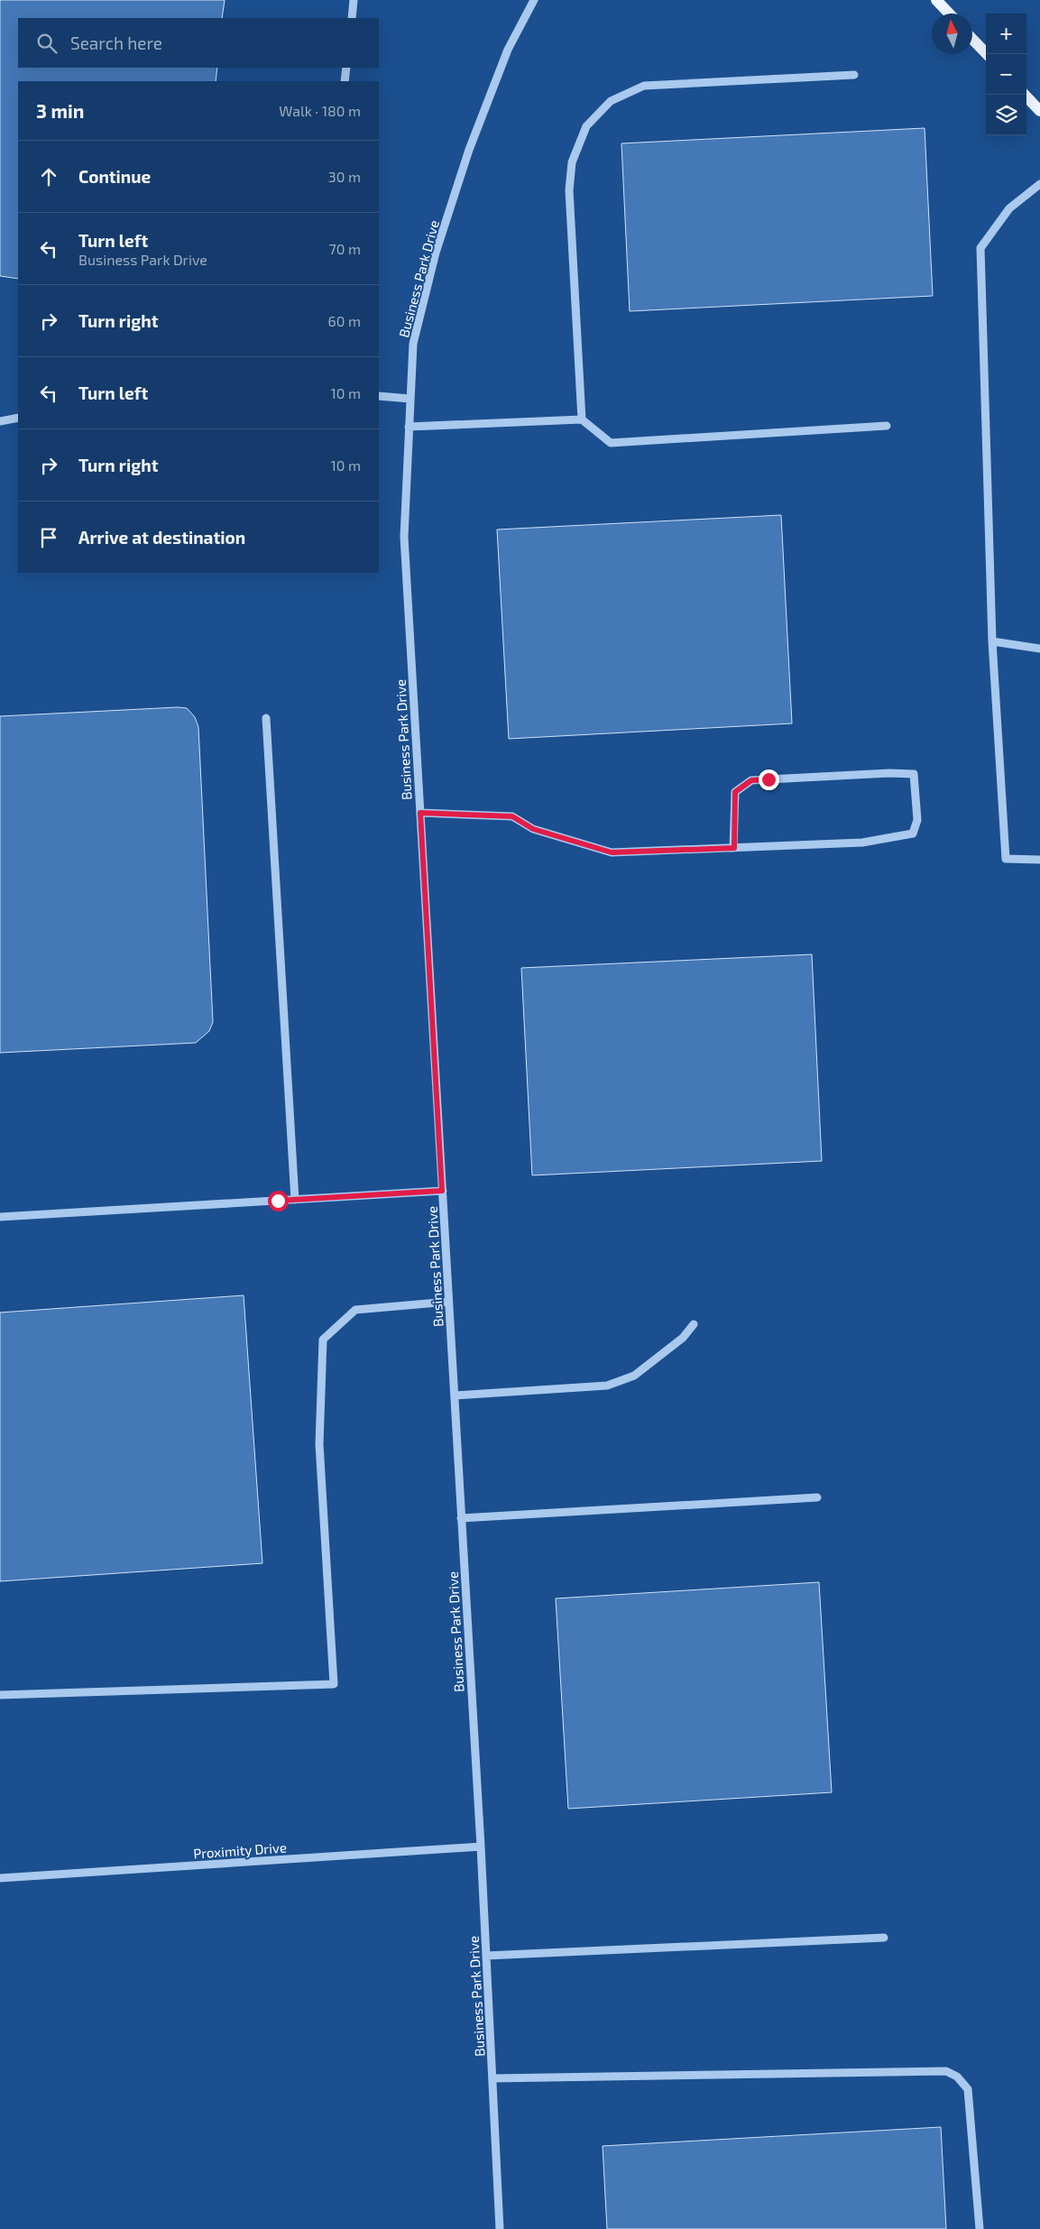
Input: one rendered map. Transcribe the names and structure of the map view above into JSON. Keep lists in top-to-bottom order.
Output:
{
  "streets": {
    "street": ["Business Park Drive", "Proximity Drive"]
  },
  "crossings": [
    ["Business Park Drive", "Proximity Drive"]
  ],
  "north": "top",
  "page": {
    "map_buttons": ["+", "−"],
    "search": "Search here",
    "heading": ["3 min", "Walk · 180 m"],
    "list": [
      ["Continue", "30 m"],
      ["Turn left", "Business Park Drive", "70 m"],
      ["Turn right", "60 m"],
      ["Turn left", "10 m"],
      ["Turn right", "10 m"],
      "Arrive at destination"
    ]
  }
}
